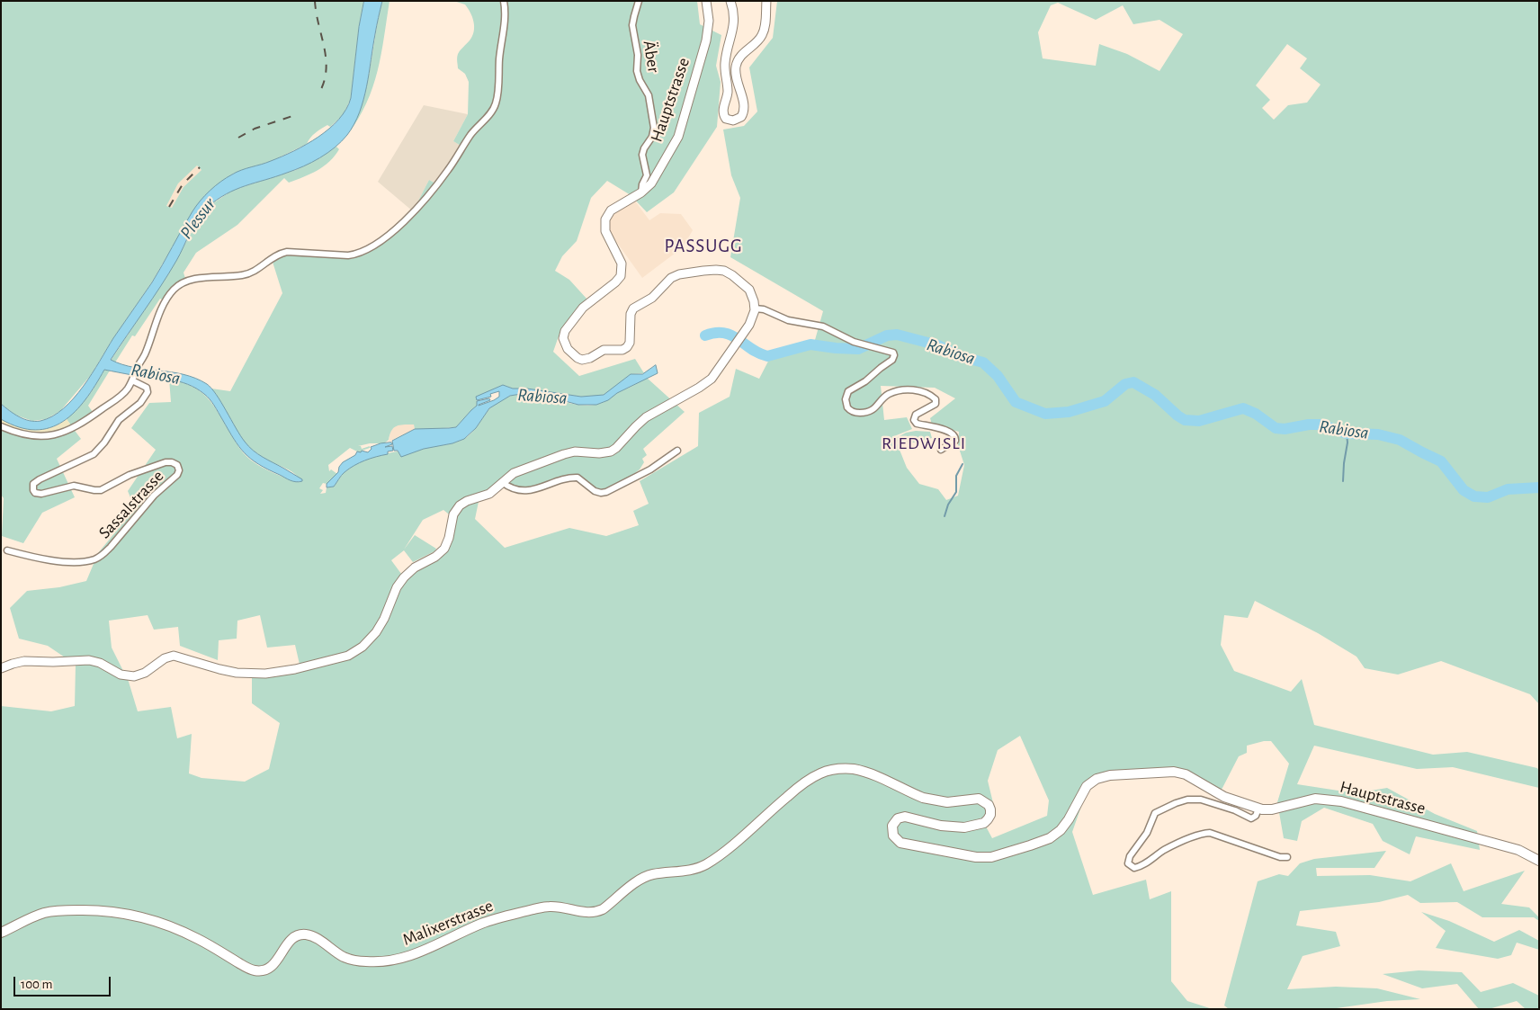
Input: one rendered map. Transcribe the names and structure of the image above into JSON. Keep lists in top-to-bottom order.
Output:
{
  "streets": {
    "main road": ["Hauptstrasse", "Malixerstrasse"],
    "street": ["Äber", "Sassalstrasse"]
  },
  "crossings": [
    ["Äber", "Hauptstrasse"],
    ["Hauptstrasse", "Malixerstrasse"]
  ],
  "districts": ["PASSUGG", "RIEDWISLI"],
  "water": ["Plessur", "Rabiosa"],
  "scale_bar": "100 m"
}
